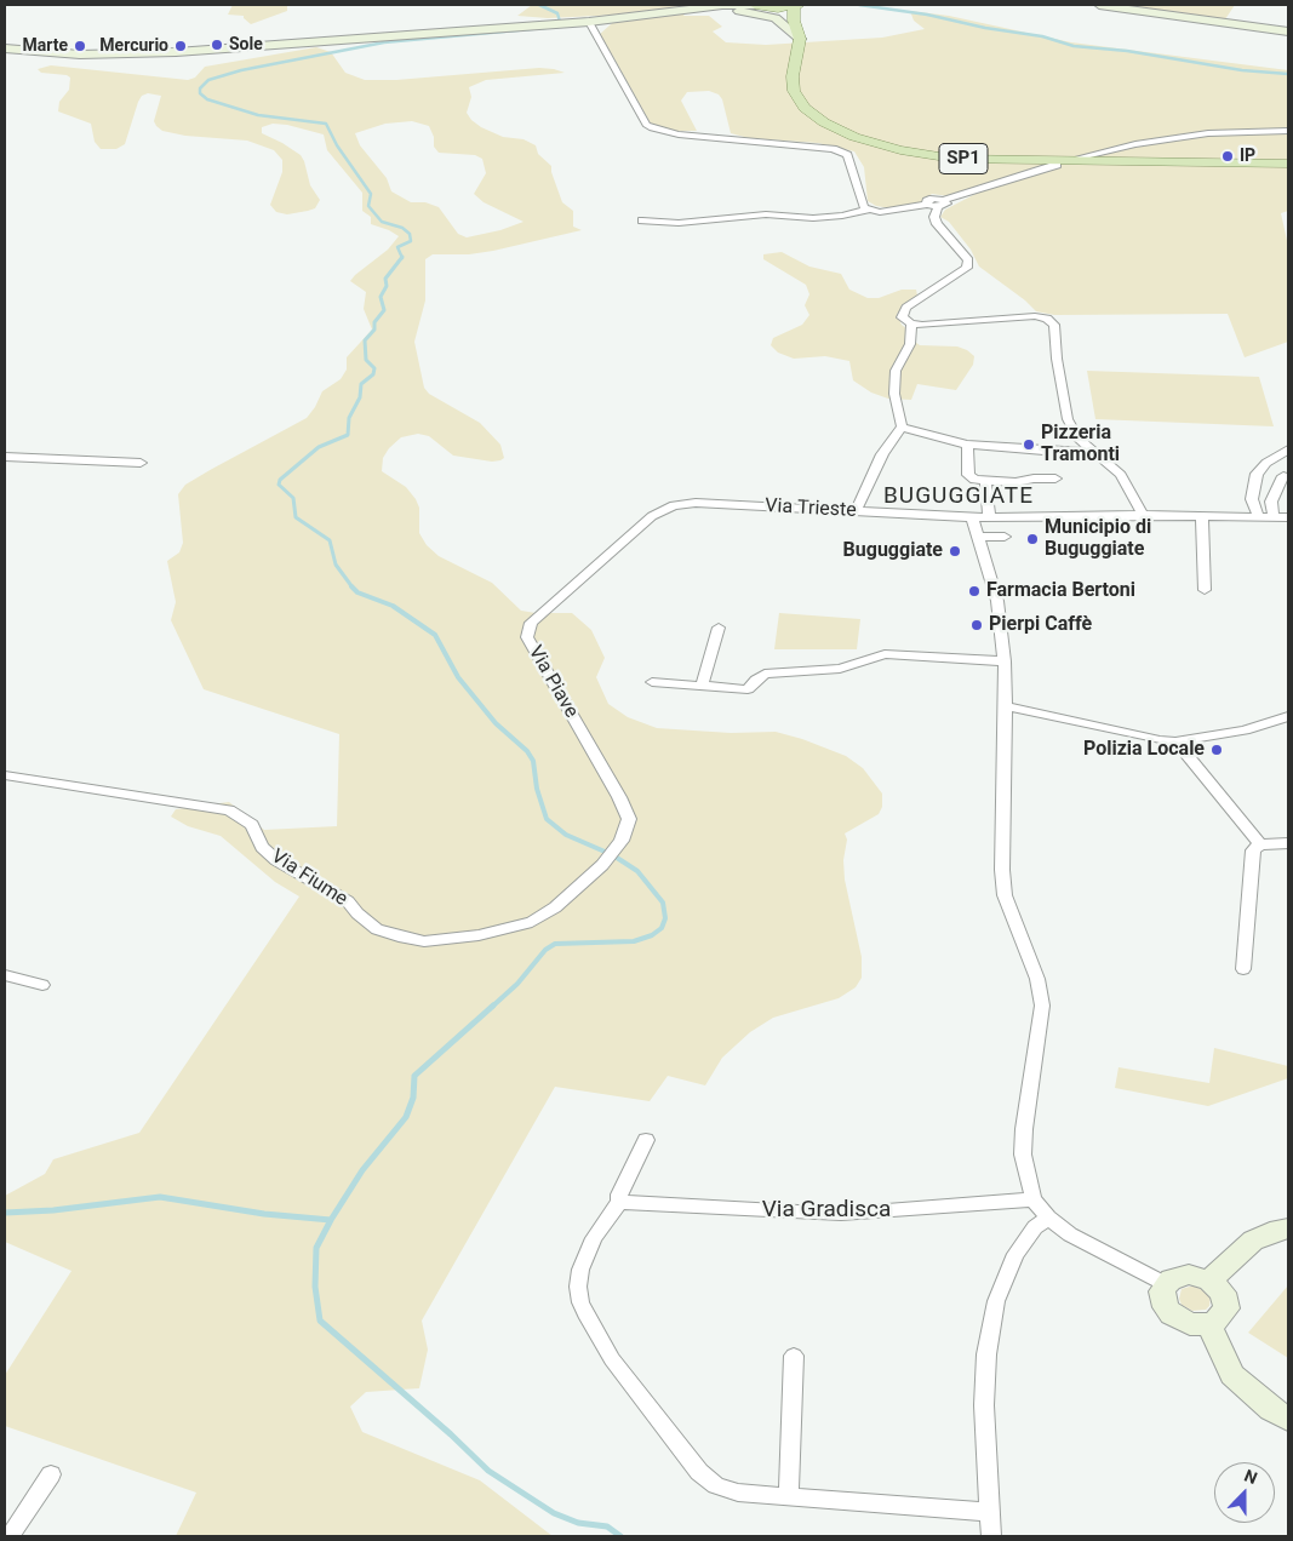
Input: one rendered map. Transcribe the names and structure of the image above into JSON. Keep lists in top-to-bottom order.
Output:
{
  "streets": {
    "main road": ["SP1"],
    "street": [
      "Via Trieste",
      "Via Piave",
      "Via Fiume",
      "Via Gradisca"
    ]
  },
  "crossings": [
    ["Via Trieste", "Via Piave"],
    ["Via Piave", "Via Fiume"]
  ],
  "districts": ["BUGUGGIATE"],
  "places": [
    "Sole",
    "Marte",
    "Mercurio",
    "IP",
    "Pizzeria Tramonti",
    "Municipio di Buguggiate",
    "Buguggiate",
    "Farmacia Bertoni",
    "Pierpi Caffè",
    "Polizia Locale"
  ],
  "north": "top"
}
